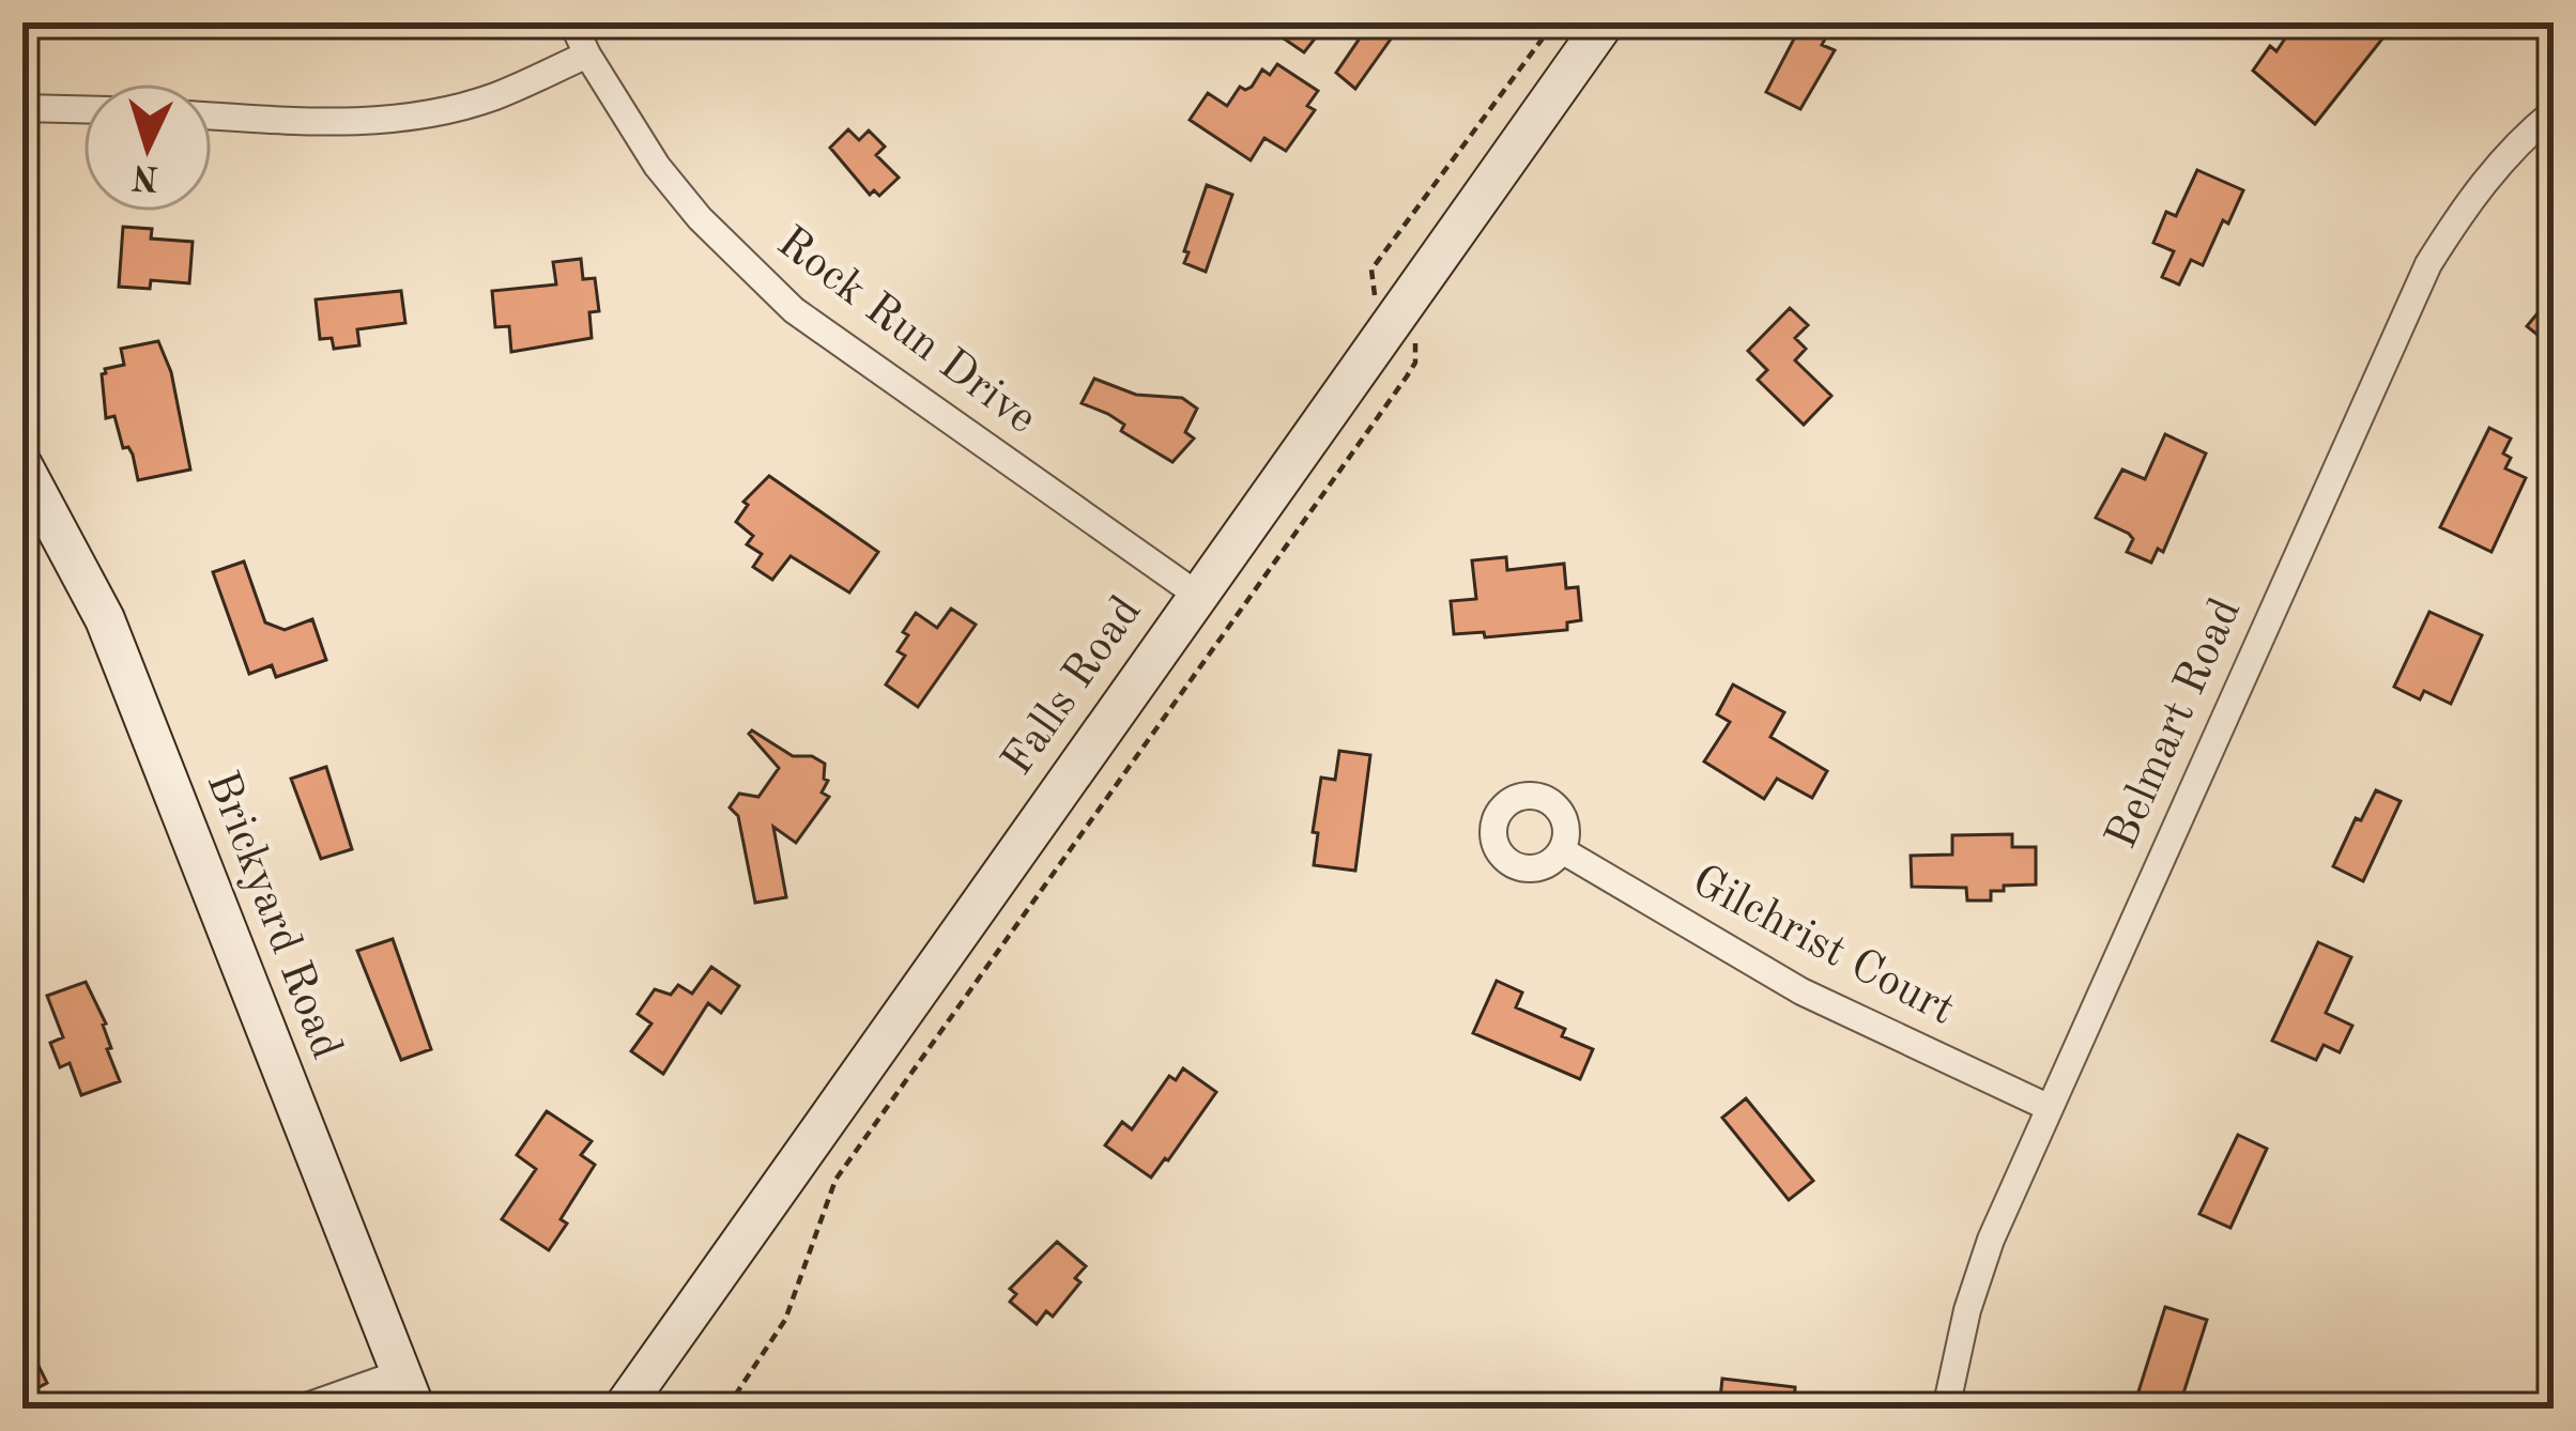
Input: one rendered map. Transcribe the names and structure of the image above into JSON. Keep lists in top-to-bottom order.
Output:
{
  "streets": {
    "main road": ["Falls Road", "Brickyard Road"],
    "street": ["Rock Run Drive", "Belmart Road", "Gilchrist Court"]
  },
  "crossings": [
    ["Rock Run Drive", "Falls Road"],
    ["Belmart Road", "Gilchrist Court"]
  ],
  "north": "bottom"
}
